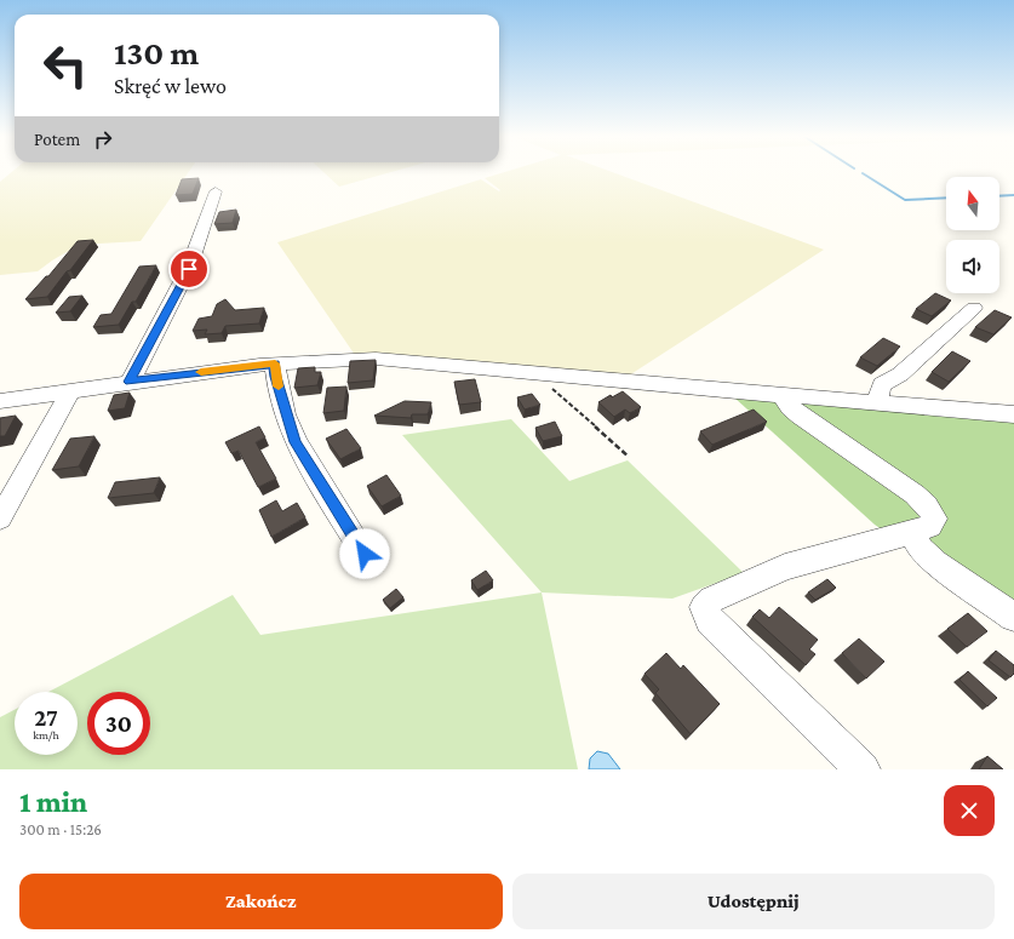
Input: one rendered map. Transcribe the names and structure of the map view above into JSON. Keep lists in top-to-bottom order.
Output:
{
  "north": "top",
  "page": {
    "turn": ["130 m", "Skręć w lewo"],
    "then": "Potem",
    "speed": "27 km/h",
    "limit": "30",
    "heading": ["1 min", "300 m · 15:26"],
    "buttons": ["Zakończ", "Udostępnij"]
  }
}
